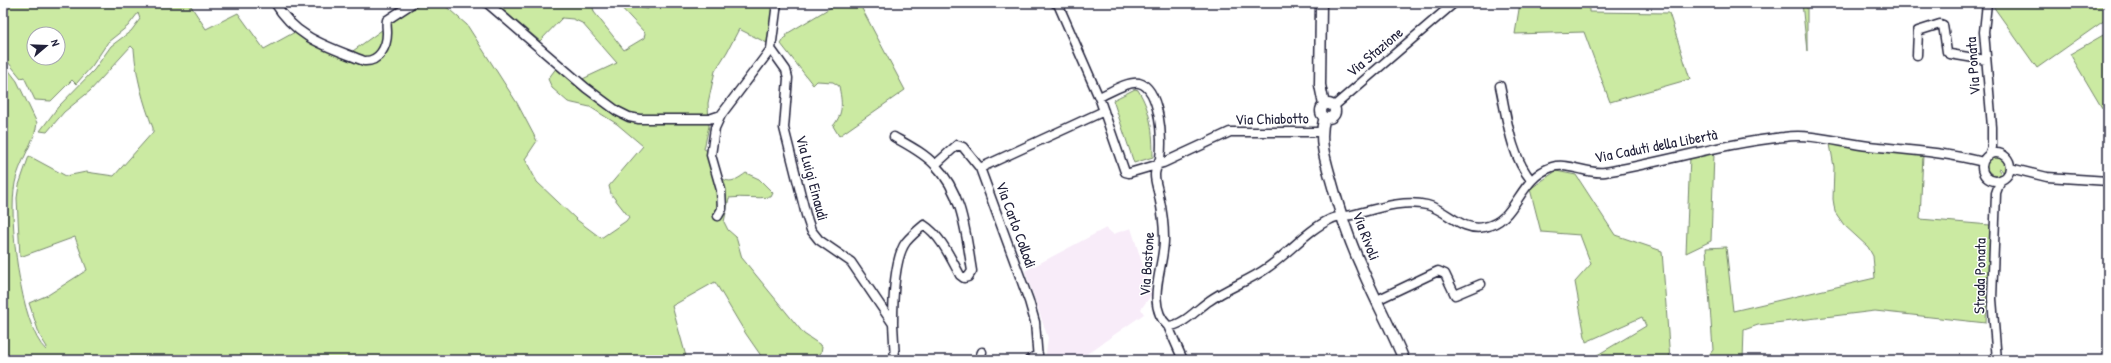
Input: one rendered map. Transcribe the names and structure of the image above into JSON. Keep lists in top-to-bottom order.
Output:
{
  "streets": {
    "street": [
      "Via Stazione",
      "Via Ponata",
      "Via Chiabotto",
      "Via Caduti della Libertà",
      "Via Luigi Einaudi",
      "Via Carlo Collodi",
      "Via Rivoli",
      "Via Bastone",
      "Strada Ponata"
    ]
  },
  "crossings": [
    ["Via Stazione", "Via Rivoli"],
    ["Via Ponata", "Via Caduti della Libertà"],
    ["Via Ponata", "Strada Ponata"],
    ["Via Chiabotto", "Via Rivoli"],
    ["Via Chiabotto", "Via Bastone"],
    ["Via Caduti della Libertà", "Via Rivoli"],
    ["Via Caduti della Libertà", "Via Bastone"],
    ["Via Caduti della Libertà", "Strada Ponata"]
  ],
  "north": "right"
}
